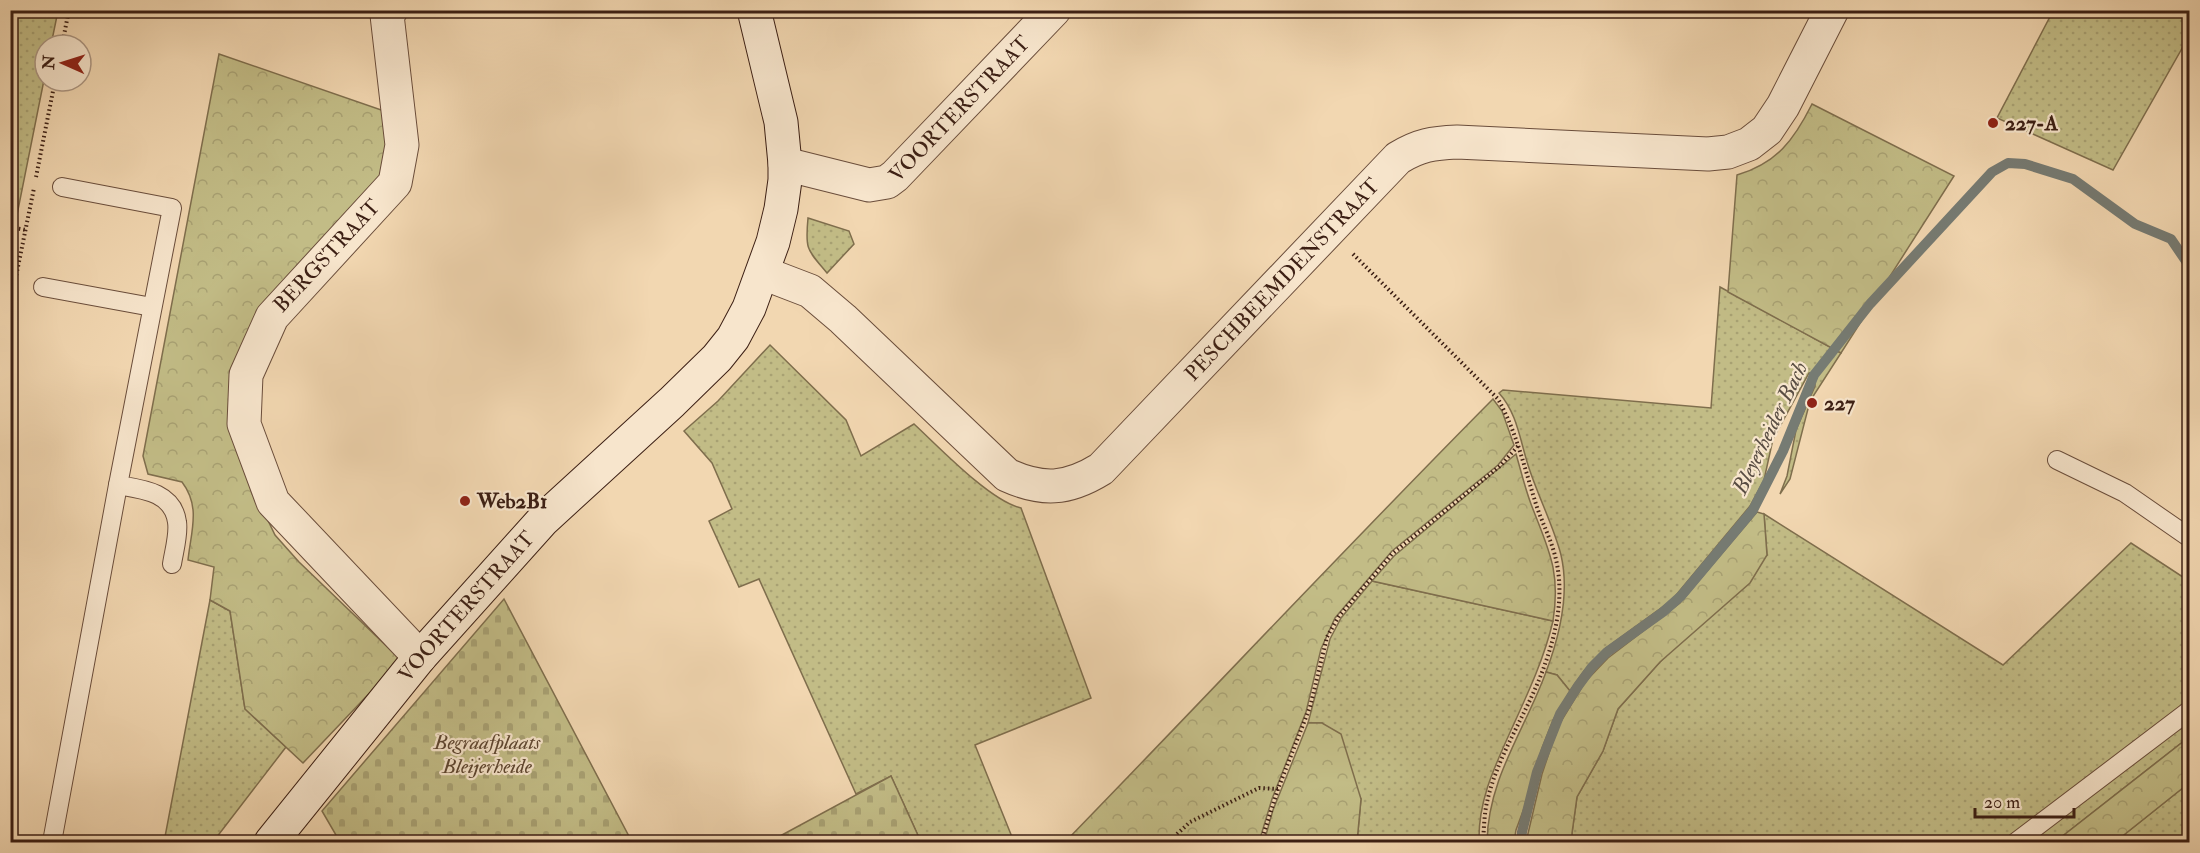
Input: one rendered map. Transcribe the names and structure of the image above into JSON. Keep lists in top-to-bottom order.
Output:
{
  "streets": {
    "street": ["VOORTERSTRAAT", "BERGSTRAAT", "PESCHBEEMDENSTRAAT"]
  },
  "crossings": [
    ["VOORTERSTRAAT", "BERGSTRAAT"],
    ["VOORTERSTRAAT", "PESCHBEEMDENSTRAAT"]
  ],
  "water": ["Bleyerheider Bach"],
  "parks": ["Begraafplaats Bleijerheide"],
  "places": ["227-A", "227", "Web2B1"],
  "scale_bar": "20 m",
  "north": "left"
}
